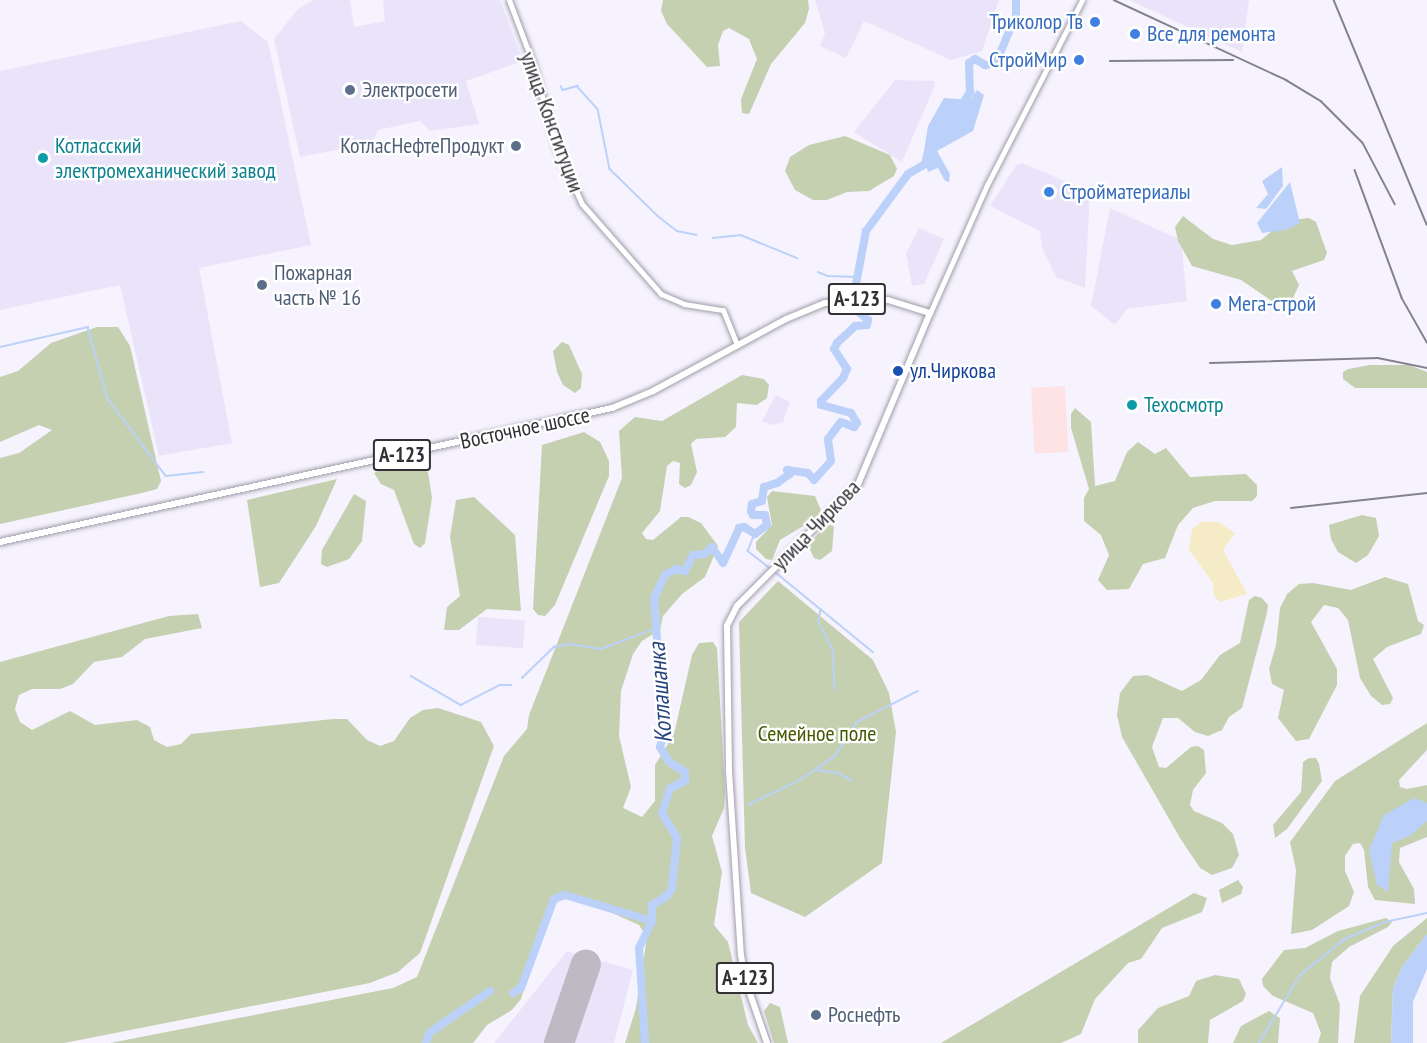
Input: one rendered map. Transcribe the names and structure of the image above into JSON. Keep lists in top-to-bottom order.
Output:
{
  "streets": {
    "main road": [
      "улица Конституции",
      "А-123",
      "Восточное шоссе",
      "улица Чиркова"
    ]
  },
  "crossings": [
    ["улица Конституции", "Восточное шоссе"],
    ["Восточное шоссе", "улица Чиркова"]
  ],
  "water": ["Котлашанка"],
  "parks": ["Семейное поле"],
  "places": [
    "Триколор Тв",
    "Все для ремонта",
    "СтройМир",
    "Электросети",
    "КотласНефтеПродукт",
    "Котласский электромеханический завод",
    "Стройматериалы",
    "Пожарная часть № 16",
    "Мега-строй",
    "ул.Чиркова",
    "Техосмотр",
    "Роснефть"
  ]
}
